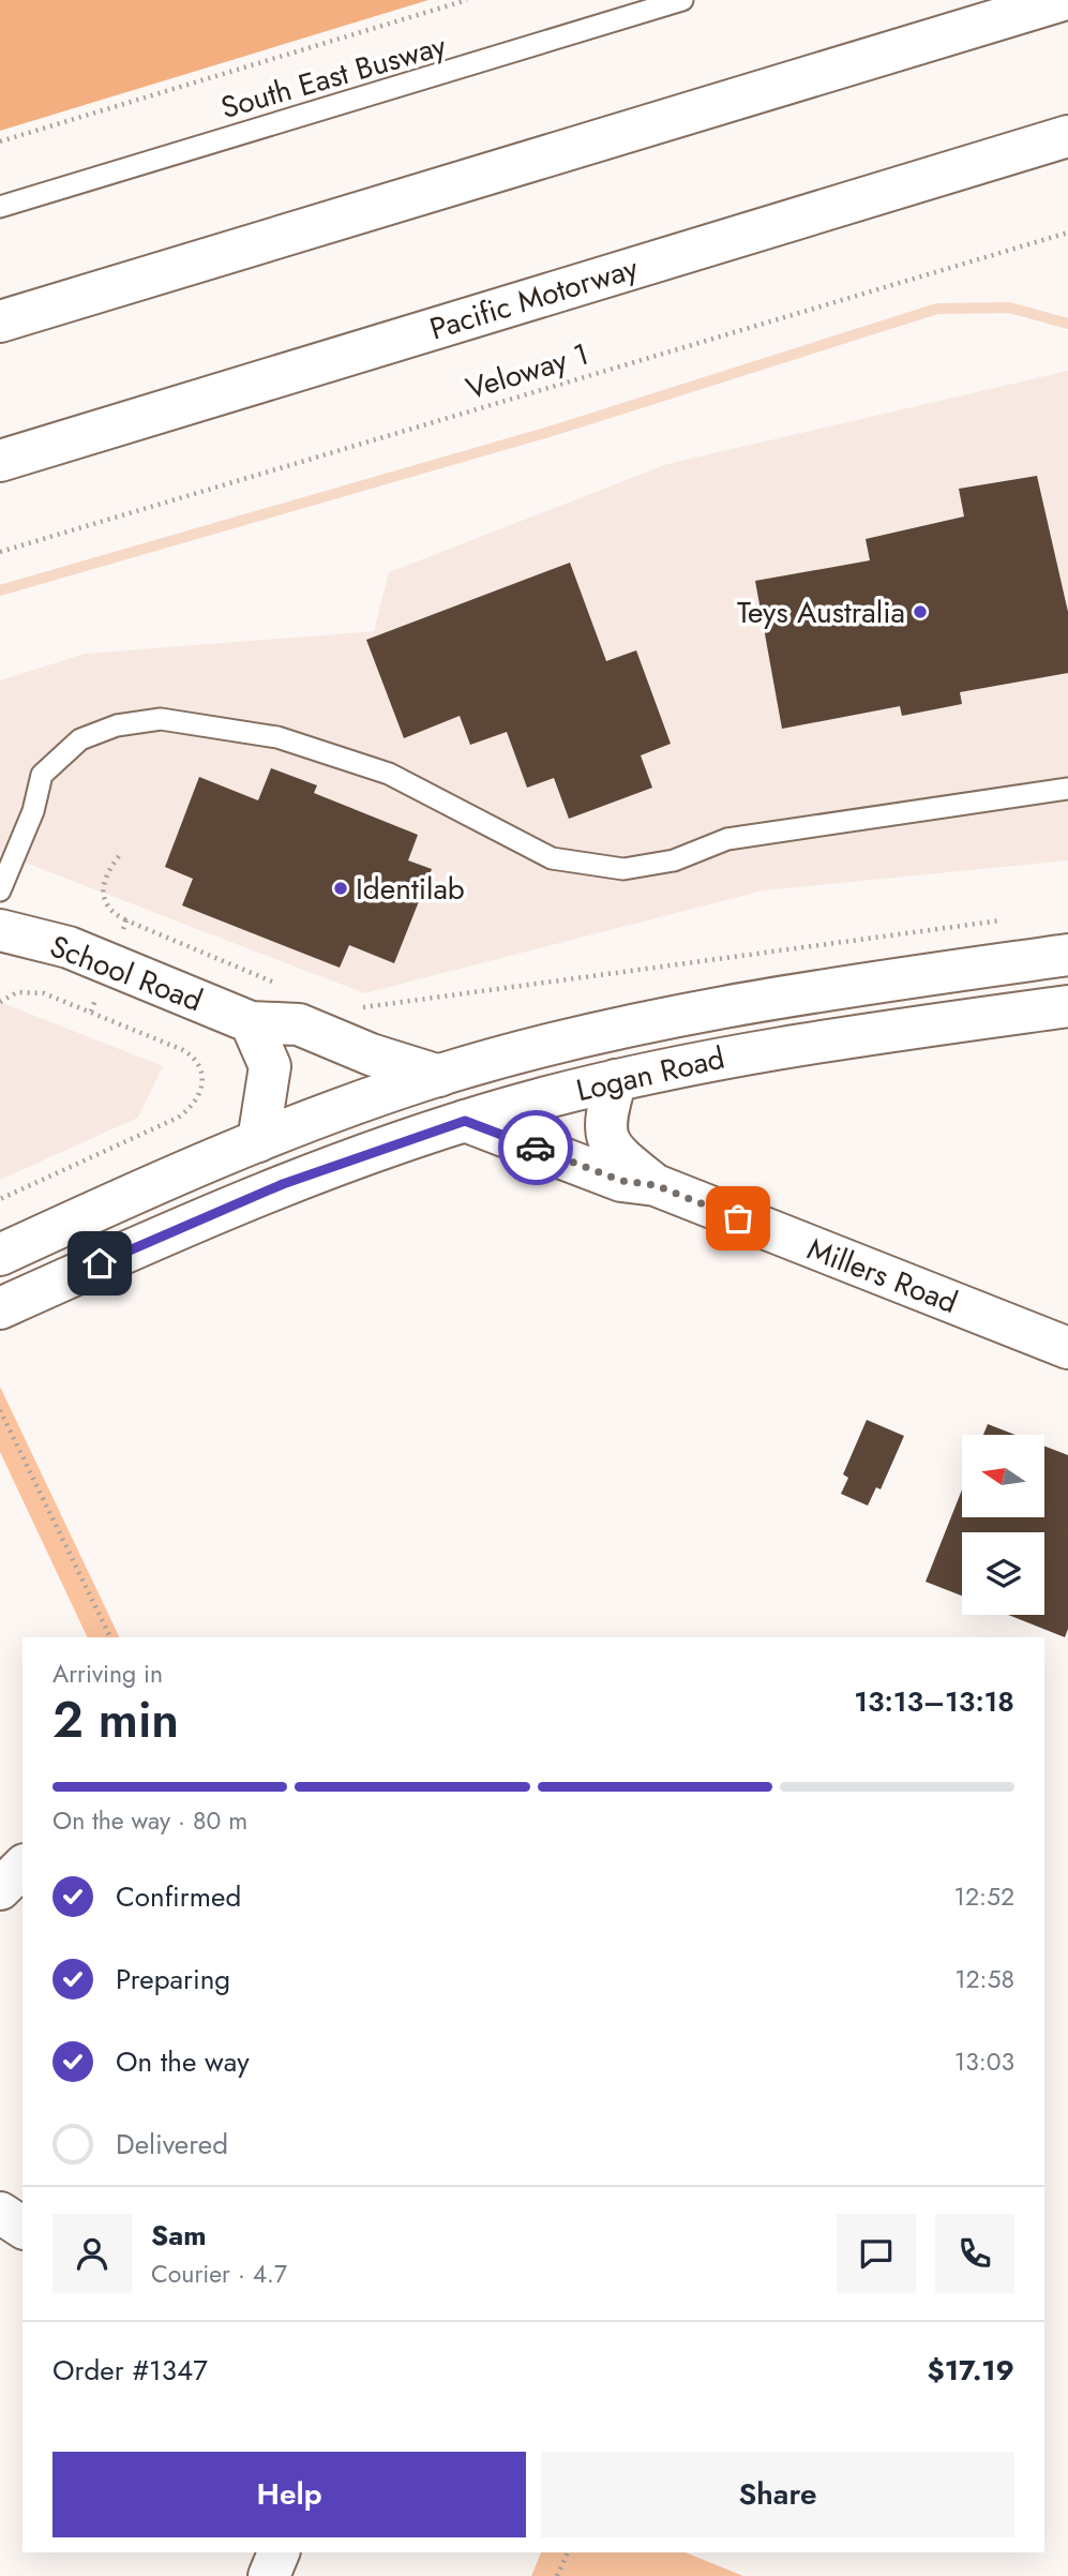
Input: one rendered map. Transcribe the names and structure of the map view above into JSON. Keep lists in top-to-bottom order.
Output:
{
  "streets": {
    "main road": [
      "Pacific Motorway",
      "School Road",
      "Logan Road",
      "Millers Road"
    ],
    "lane": ["South East Busway"],
    "path": ["Veloway 1"]
  },
  "crossings": [
    ["School Road", "Logan Road"],
    ["Logan Road", "Millers Road"]
  ],
  "places": ["Teys Australia", "Identilab"],
  "north": "left",
  "page": {
    "heading": ["2 min", "Arriving in", "13:13–13:18"],
    "panel": [
      "Sam",
      "Courier · 4.7",
      "Order #1347",
      "$17.19"
    ],
    "bar": "On the way · 80 m",
    "list": [
      ["Confirmed", "12:52"],
      ["Preparing", "12:58"],
      ["On the way", "13:03"],
      "Delivered"
    ],
    "buttons": ["Help", "Share"]
  }
}
